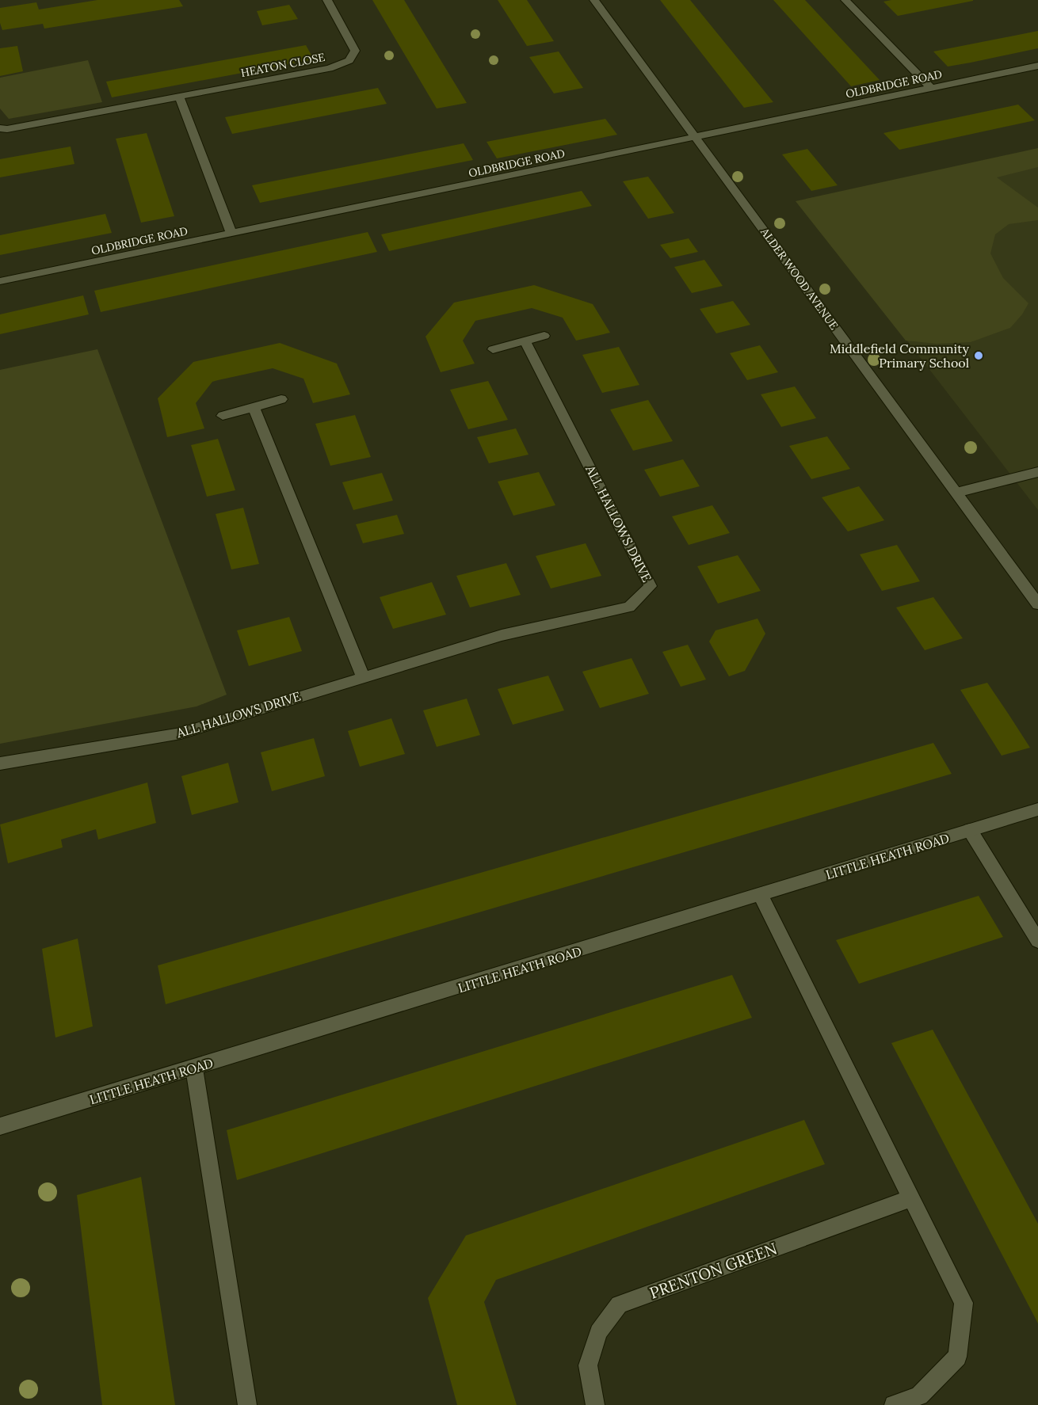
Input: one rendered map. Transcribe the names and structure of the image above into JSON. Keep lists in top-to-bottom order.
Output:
{
  "streets": {
    "street": [
      "HEATON CLOSE",
      "OLDBRIDGE ROAD",
      "ALDER WOOD AVENUE",
      "ALL HALLOWS DRIVE",
      "LITTLE HEATH ROAD",
      "PRENTON GREEN"
    ]
  },
  "crossings": [
    ["OLDBRIDGE ROAD", "ALDER WOOD AVENUE"]
  ],
  "places": ["Middlefield Community Primary School"]
}
